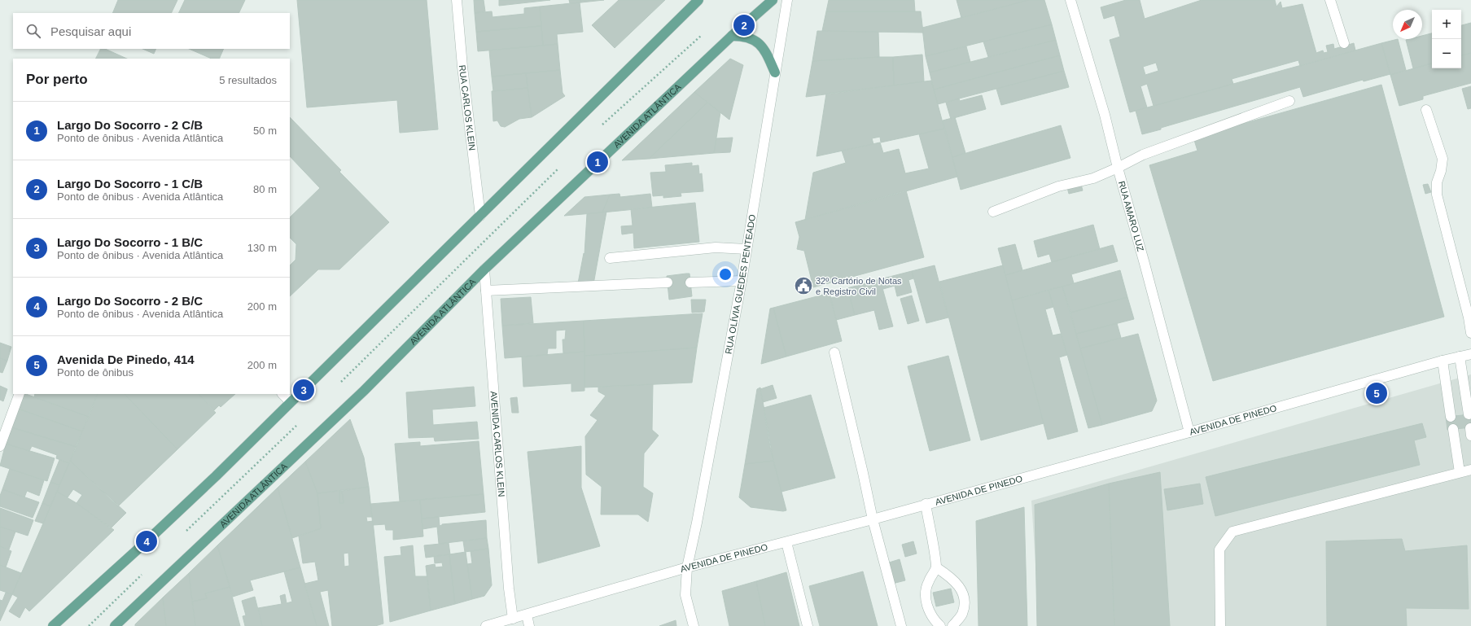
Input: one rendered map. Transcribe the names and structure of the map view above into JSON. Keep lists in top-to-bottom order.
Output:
{
  "streets": {
    "main road": ["AVENIDA ATLÂNTICA"],
    "street": [
      "RUA CARLOS KLEIN",
      "RUA AMARO LUZ",
      "RUA OLÍVIA GUEDES PENTEADO",
      "AVENIDA DE PINEDO",
      "AVENIDA CARLOS KLEIN"
    ]
  },
  "crossings": [
    ["AVENIDA ATLÂNTICA", "AVENIDA CARLOS KLEIN"],
    ["RUA AMARO LUZ", "AVENIDA DE PINEDO"],
    ["RUA OLÍVIA GUEDES PENTEADO", "AVENIDA DE PINEDO"],
    ["AVENIDA DE PINEDO", "AVENIDA CARLOS KLEIN"]
  ],
  "places": {
    "public building": ["32º Cartório de Notas e Registro Civil"]
  },
  "north": "bottom left",
  "page": {
    "map_buttons": ["+", "−"],
    "pins": [
      "2",
      "1",
      "3",
      "5",
      "4"
    ],
    "search": "Pesquisar aqui",
    "heading": ["Por perto", "5 resultados"],
    "list": [
      {
        "mark": "1",
        "name": "Largo Do Socorro - 2 C/B",
        "note": "Ponto de ônibus · Avenida Atlântica",
        "value": "50 m"
      },
      {
        "mark": "2",
        "name": "Largo Do Socorro - 1 C/B",
        "note": "Ponto de ônibus · Avenida Atlântica",
        "value": "80 m"
      },
      {
        "mark": "3",
        "name": "Largo Do Socorro - 1 B/C",
        "note": "Ponto de ônibus · Avenida Atlântica",
        "value": "130 m"
      },
      {
        "mark": "4",
        "name": "Largo Do Socorro - 2 B/C",
        "note": "Ponto de ônibus · Avenida Atlântica",
        "value": "200 m"
      },
      {
        "mark": "5",
        "name": "Avenida De Pinedo, 414",
        "note": "Ponto de ônibus",
        "value": "200 m"
      }
    ]
  }
}
